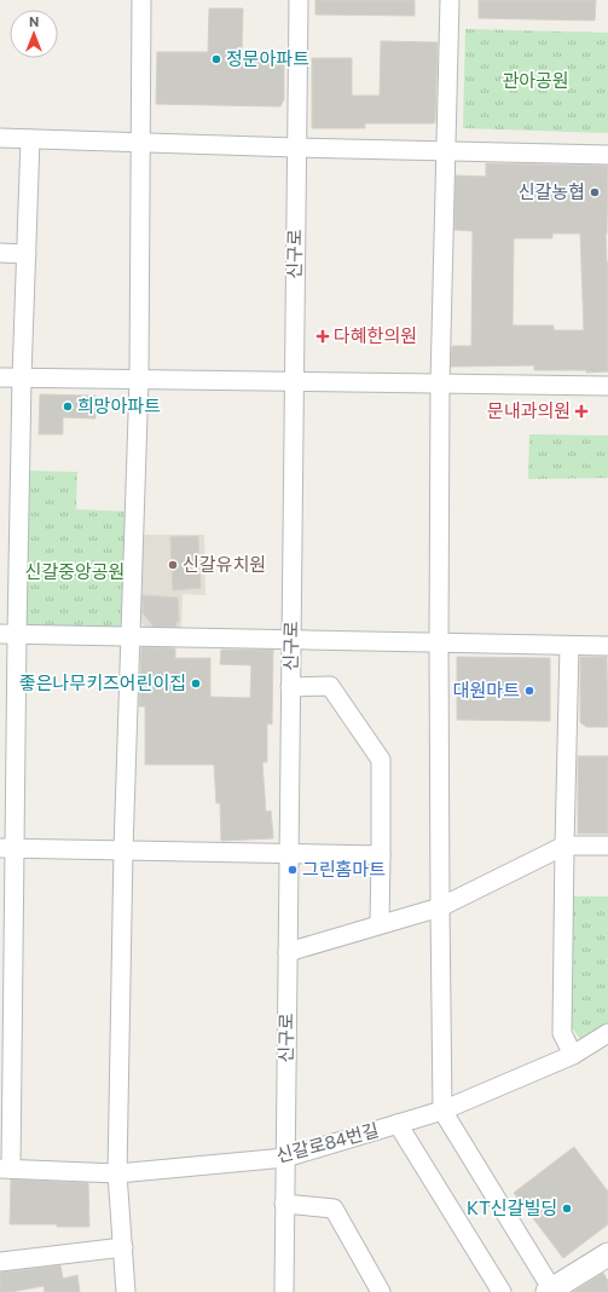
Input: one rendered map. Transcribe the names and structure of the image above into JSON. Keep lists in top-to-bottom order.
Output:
{
  "streets": {
    "street": ["신구로", "신갈로84번길"]
  },
  "crossings": [
    ["신구로", "신갈로84번길"]
  ],
  "parks": ["관아공원", "신갈중앙공원"],
  "places": {
    "other": [
      "정문아파트",
      "신갈농협",
      "희망아파트",
      "신갈유치원",
      "좋은나무키즈어린이집",
      "대원마트",
      "그린홈마트",
      "KT신갈빌딩"
    ],
    "health": ["다혜한의원", "문내과의원"]
  },
  "north": "top"
}
